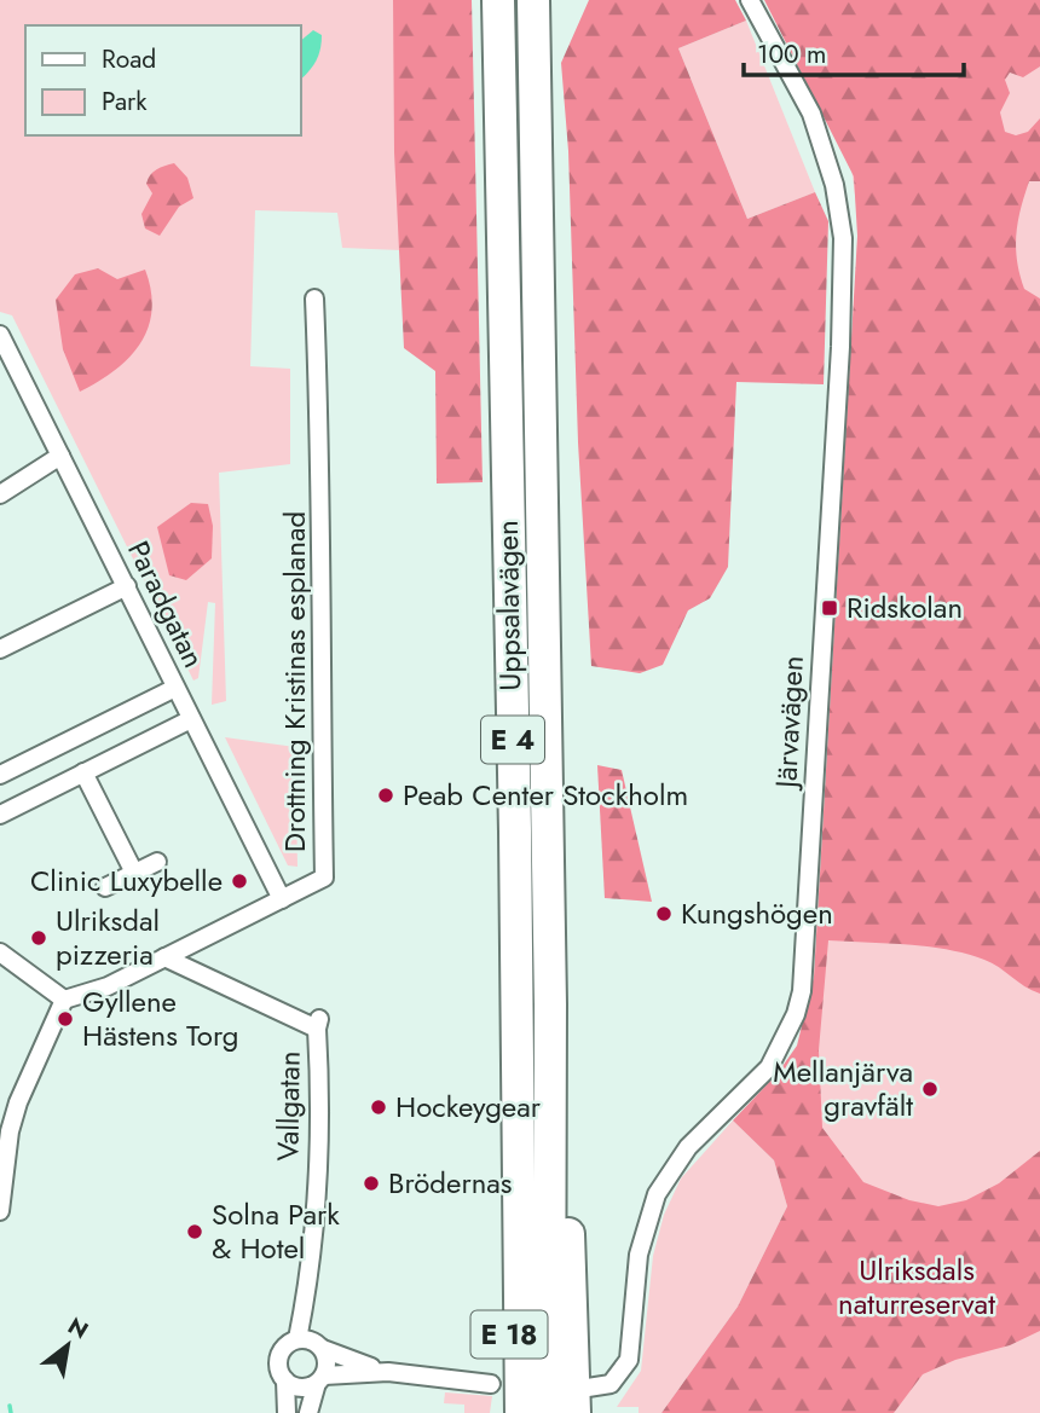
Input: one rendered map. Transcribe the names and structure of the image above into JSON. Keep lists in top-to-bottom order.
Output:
{
  "streets": {
    "highway": ["Uppsalavägen", "E 4", "E 18"],
    "street": [
      "Paradgatan",
      "Drottning Kristinas esplanad",
      "Järvavägen",
      "Vallgatan"
    ]
  },
  "crossings": [
    ["Paradgatan", "Drottning Kristinas esplanad"],
    ["Uppsalavägen", "E 4"],
    ["Uppsalavägen", "E 18"],
    ["Drottning Kristinas esplanad", "Vallgatan"],
    ["Järvavägen", "E 4"]
  ],
  "parks": ["Ulriksdals naturreservat"],
  "places": {
    "transit": ["Ridskolan"],
    "other": [
      "Peab Center Stockholm",
      "Clinic Luxybelle",
      "Kungshögen",
      "Ulriksdal pizzeria",
      "Gyllene Hästens Torg",
      "Mellanjärva gravfält",
      "Hockeygear",
      "Brödernas",
      "Solna Park & Hotel"
    ]
  },
  "legend": ["Road", "Park"],
  "scale_bar": "100 m",
  "north": "top right"
}
